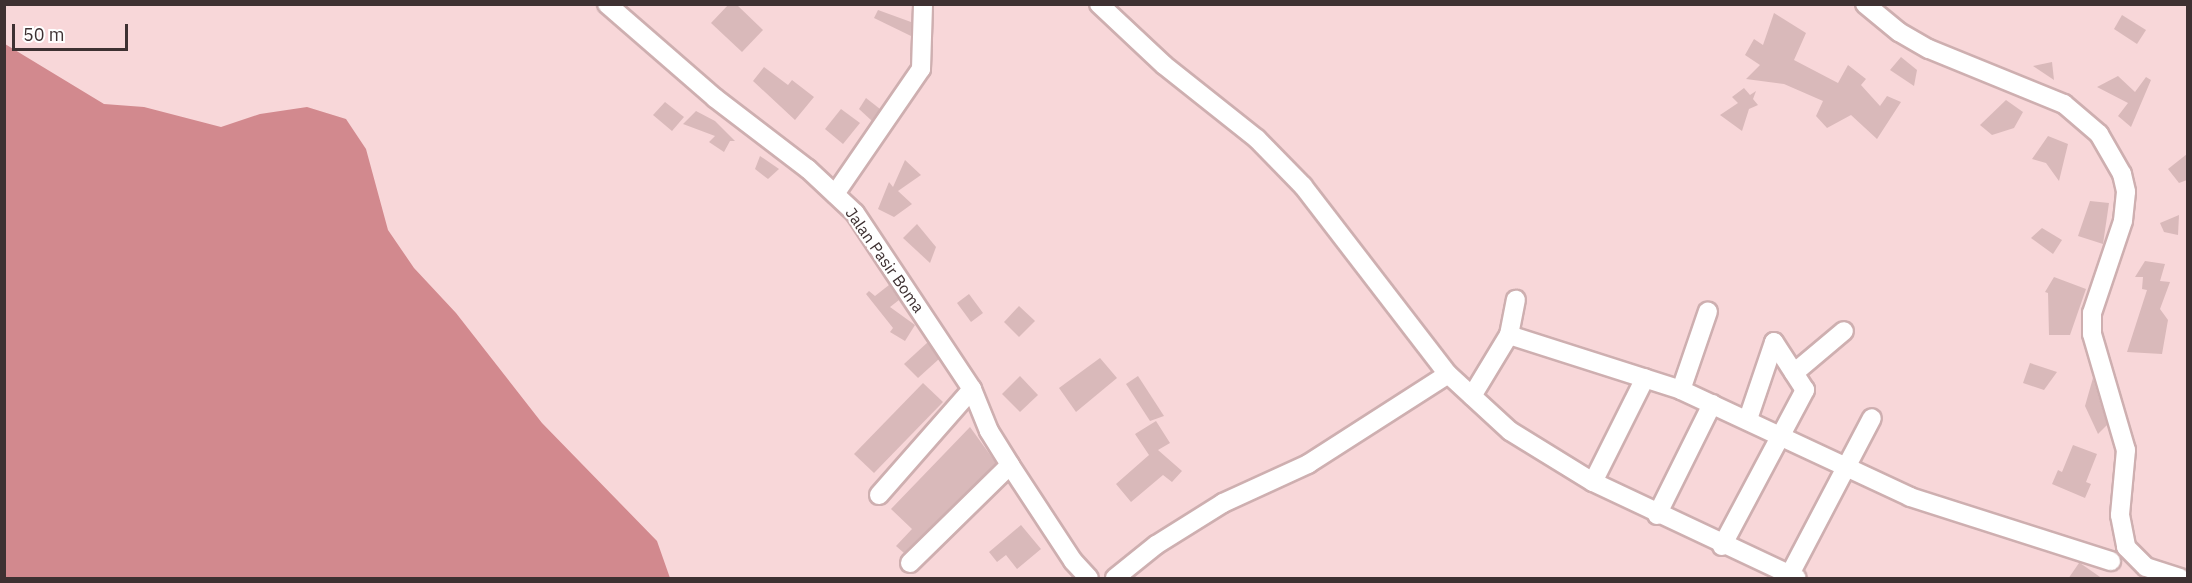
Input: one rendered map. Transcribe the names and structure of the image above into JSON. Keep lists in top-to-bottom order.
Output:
{
  "streets": {
    "street": ["Jalan Pasir Boma"]
  },
  "scale_bar": "50 m"
}
